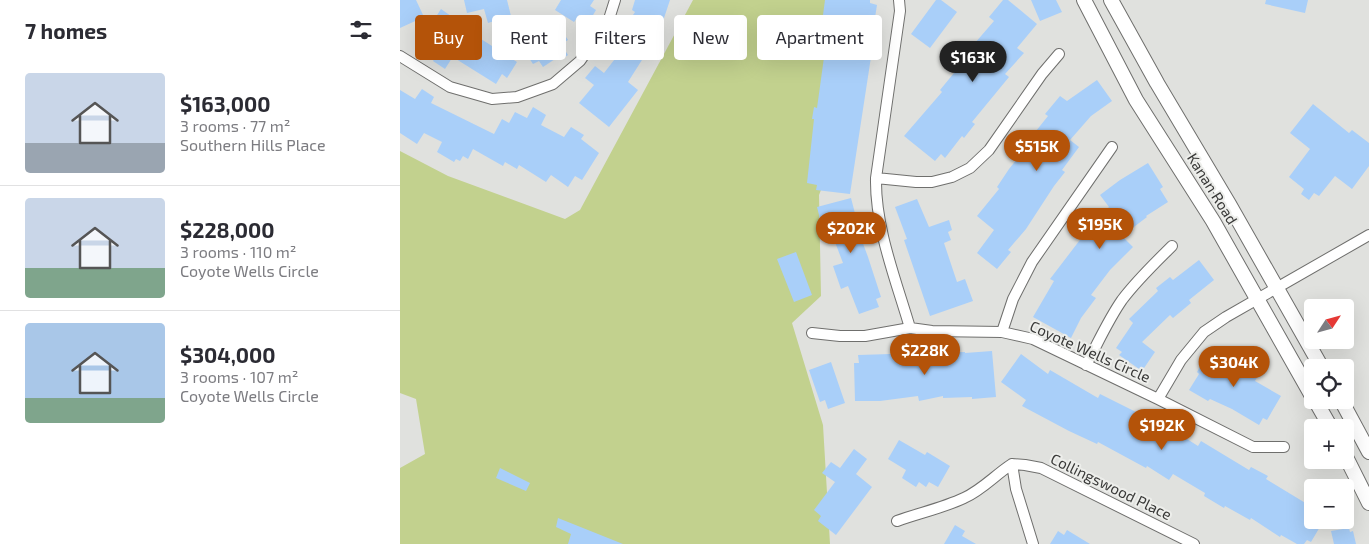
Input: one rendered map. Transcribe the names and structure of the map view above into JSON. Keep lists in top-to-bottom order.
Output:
{
  "streets": {
    "main road": ["Kanan Road"],
    "street": ["Coyote Wells Circle", "Collingswood Place"]
  },
  "north": "top right",
  "page": {
    "heading": "7 homes",
    "chip": [
      "Buy",
      "Rent",
      "Filters",
      "New",
      "Apartment"
    ],
    "price": [
      "$163K",
      "$515K",
      "$195K",
      "$202K",
      "$228K",
      "$304K",
      "$192K"
    ],
    "list": [
      {
        "name": "$163,000",
        "note": "3 rooms · 77 m² · Southern Hills Place"
      },
      {
        "name": "$228,000",
        "note": "3 rooms · 110 m² · Coyote Wells Circle"
      },
      {
        "name": "$304,000",
        "note": "3 rooms · 107 m² · Coyote Wells Circle"
      }
    ],
    "map_buttons": ["+", "−"]
  }
}
